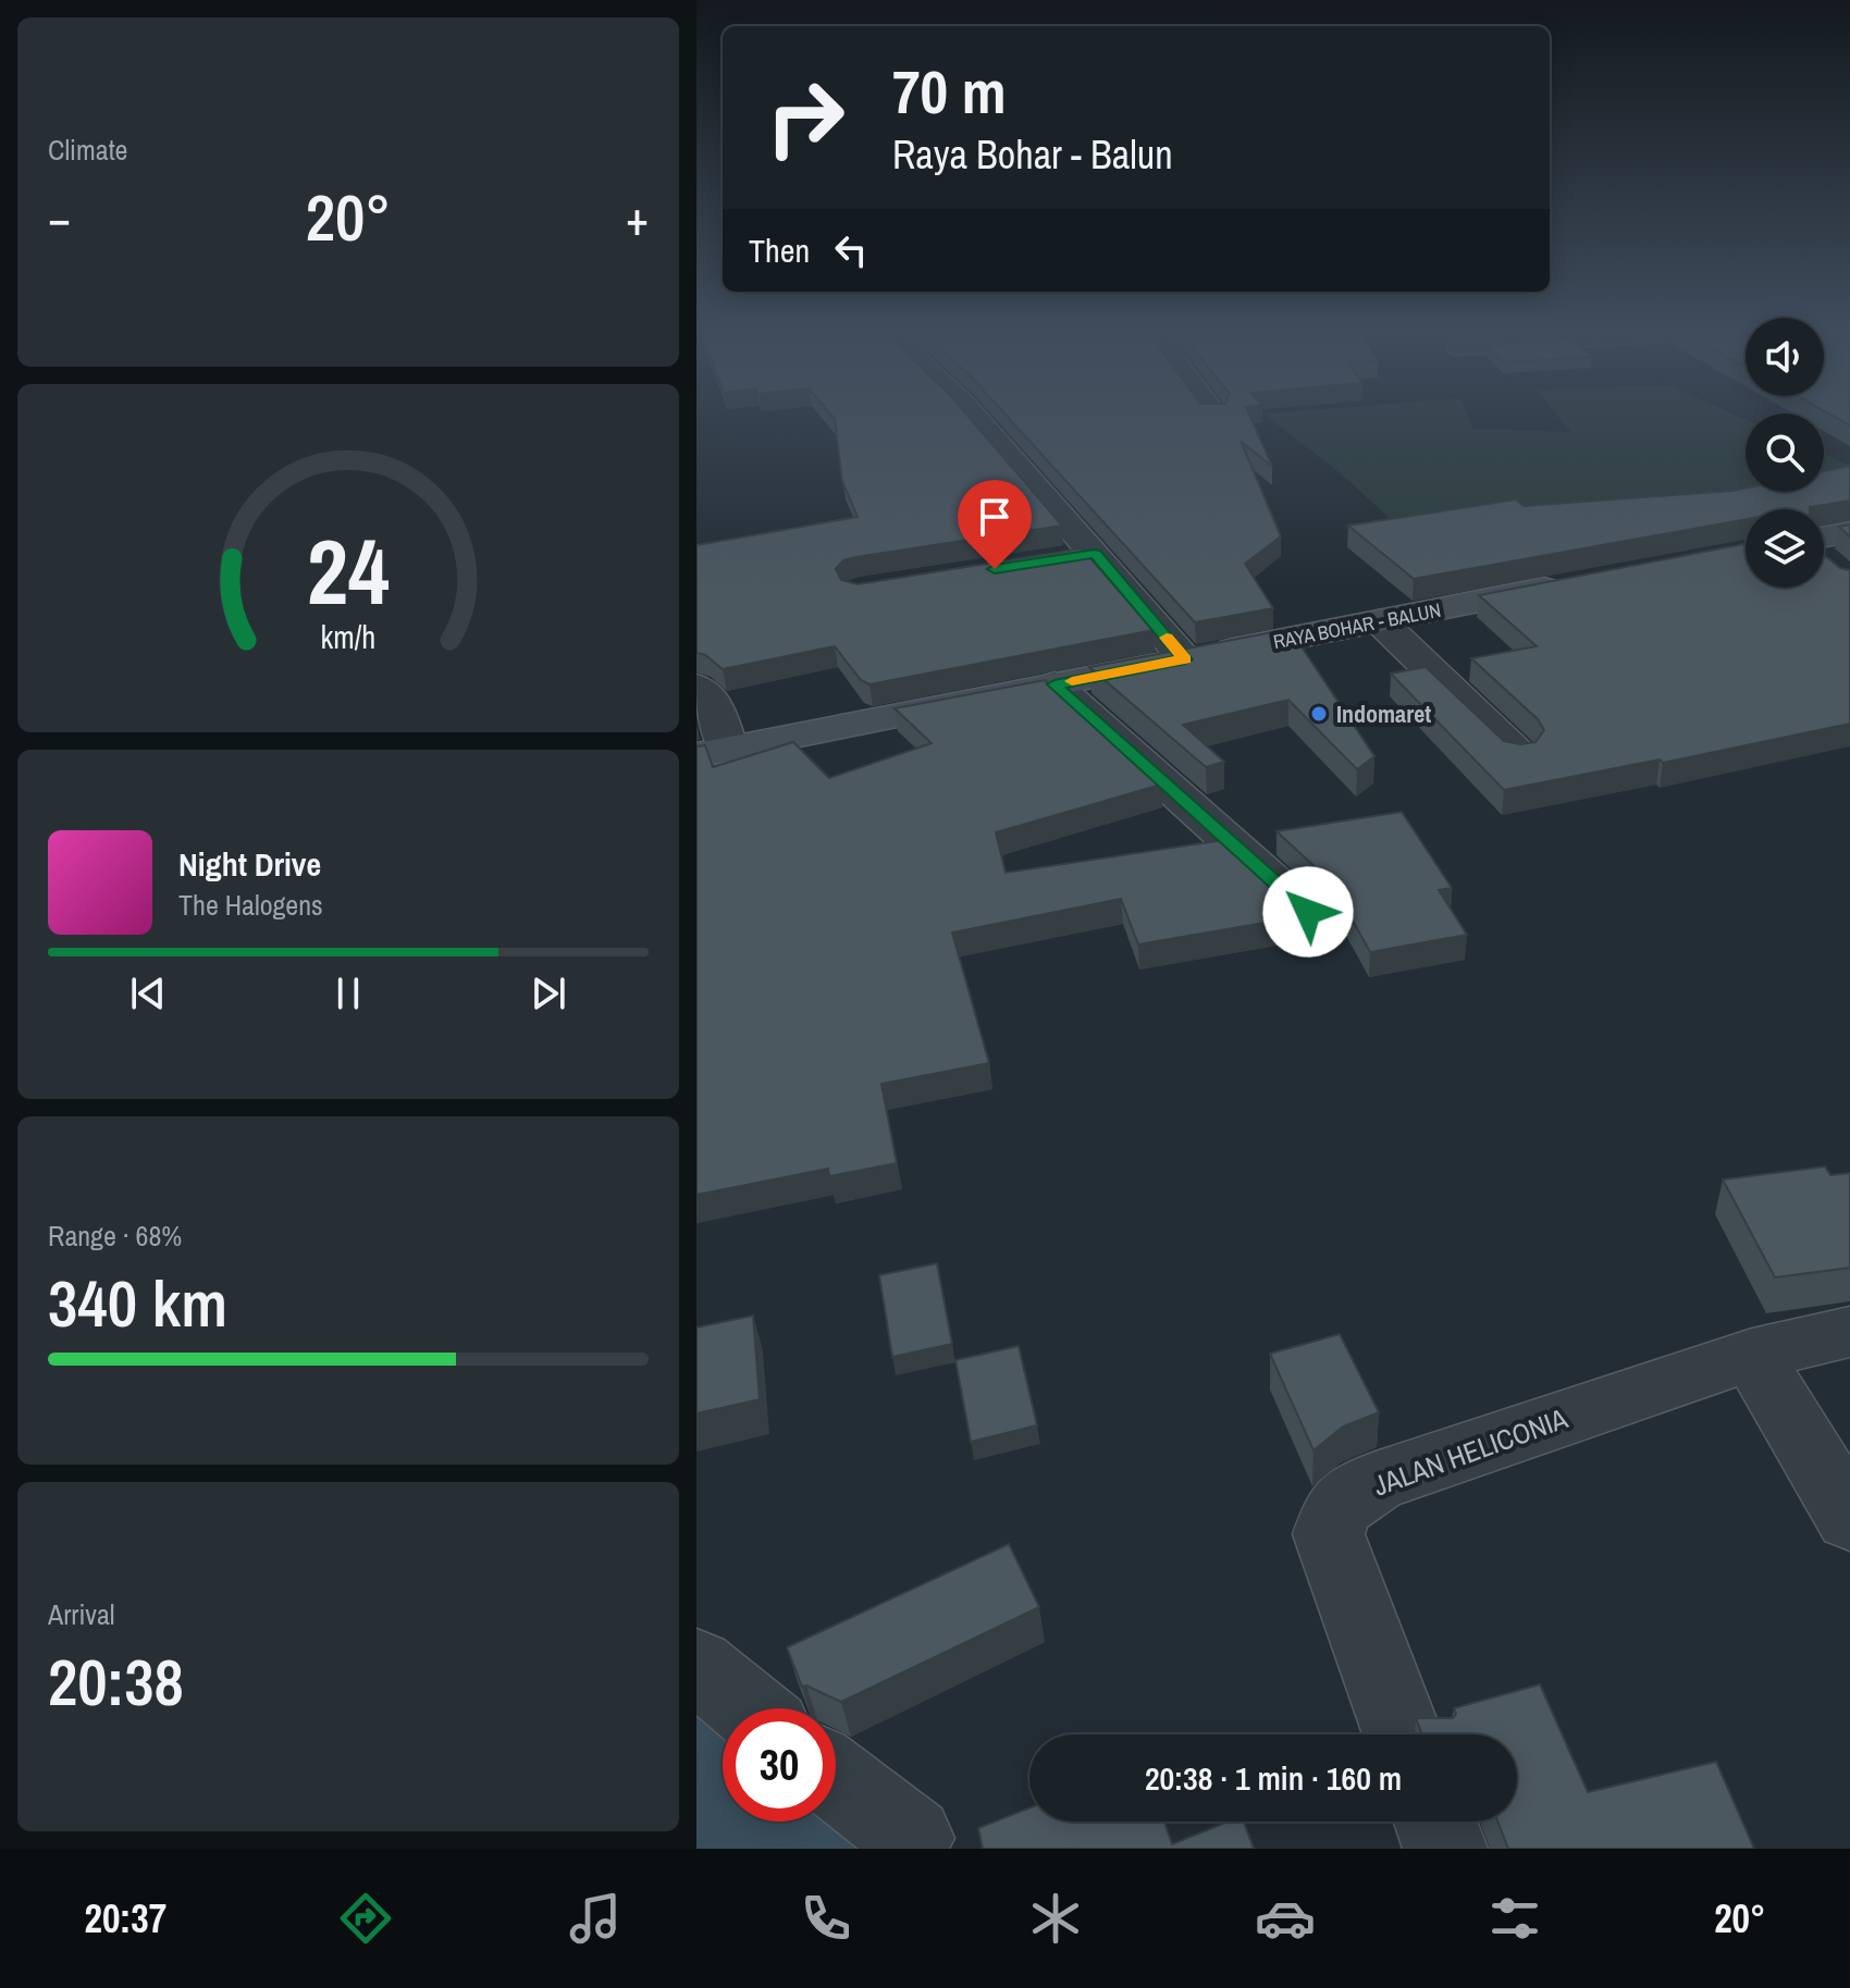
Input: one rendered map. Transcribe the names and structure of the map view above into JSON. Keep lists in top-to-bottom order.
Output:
{
  "streets": {
    "street": ["RAYA BOHAR - BALUN", "JALAN HELICONIA"]
  },
  "places": ["Indomaret"],
  "page": {
    "tile": [
      "Climate",
      ["Range · 68%", "340 km"],
      ["Arrival", "20:38"]
    ],
    "turn": ["70 m", "Raya Bohar - Balun"],
    "heat": ["−", "20°", "+"],
    "then": "Then",
    "song": ["Night Drive", "The Halogens"],
    "limit": "30",
    "trip": "20:38 · 1 min · 160 m",
    "tabs": ["20:37", "20°"],
    "gauge": ["24", "km/h"]
  }
}
